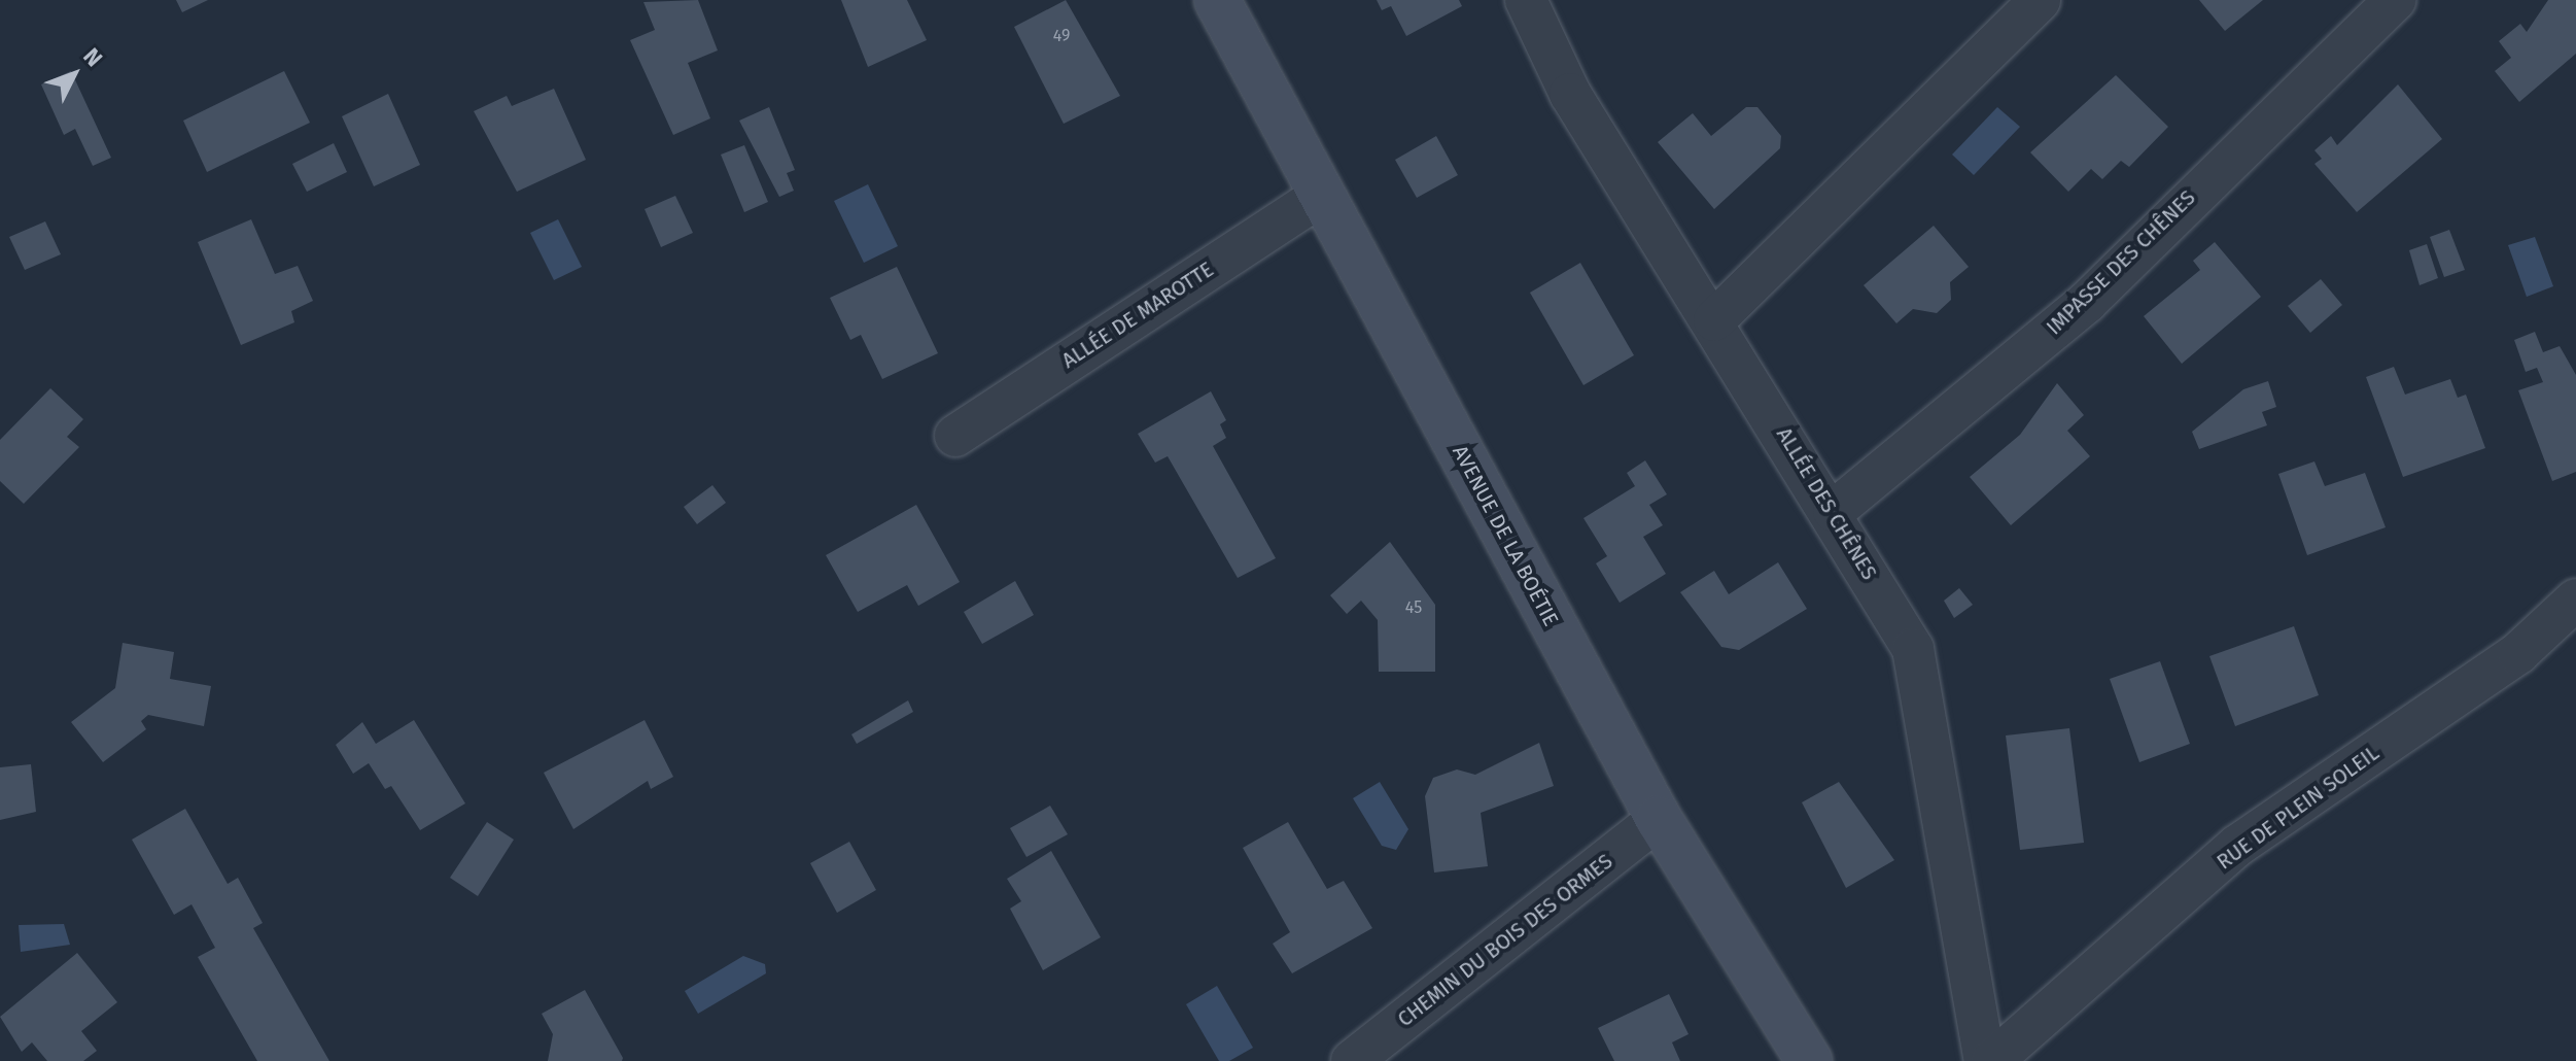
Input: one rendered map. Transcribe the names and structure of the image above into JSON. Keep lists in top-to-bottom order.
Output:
{
  "streets": {
    "main road": ["AVENUE DE LA BOÉTIE"],
    "street": [
      "IMPASSE DES CHÊNES",
      "ALLÉE DE MAROTTE",
      "ALLÉE DES CHÊNES",
      "RUE DE PLEIN SOLEIL",
      "CHEMIN DU BOIS DES ORMES"
    ]
  },
  "crossings": [
    ["IMPASSE DES CHÊNES", "ALLÉE DES CHÊNES"],
    ["ALLÉE DE MAROTTE", "AVENUE DE LA BOÉTIE"],
    ["AVENUE DE LA BOÉTIE", "CHEMIN DU BOIS DES ORMES"]
  ],
  "house_numbers": ["49", "45"],
  "north": "top right"
}
